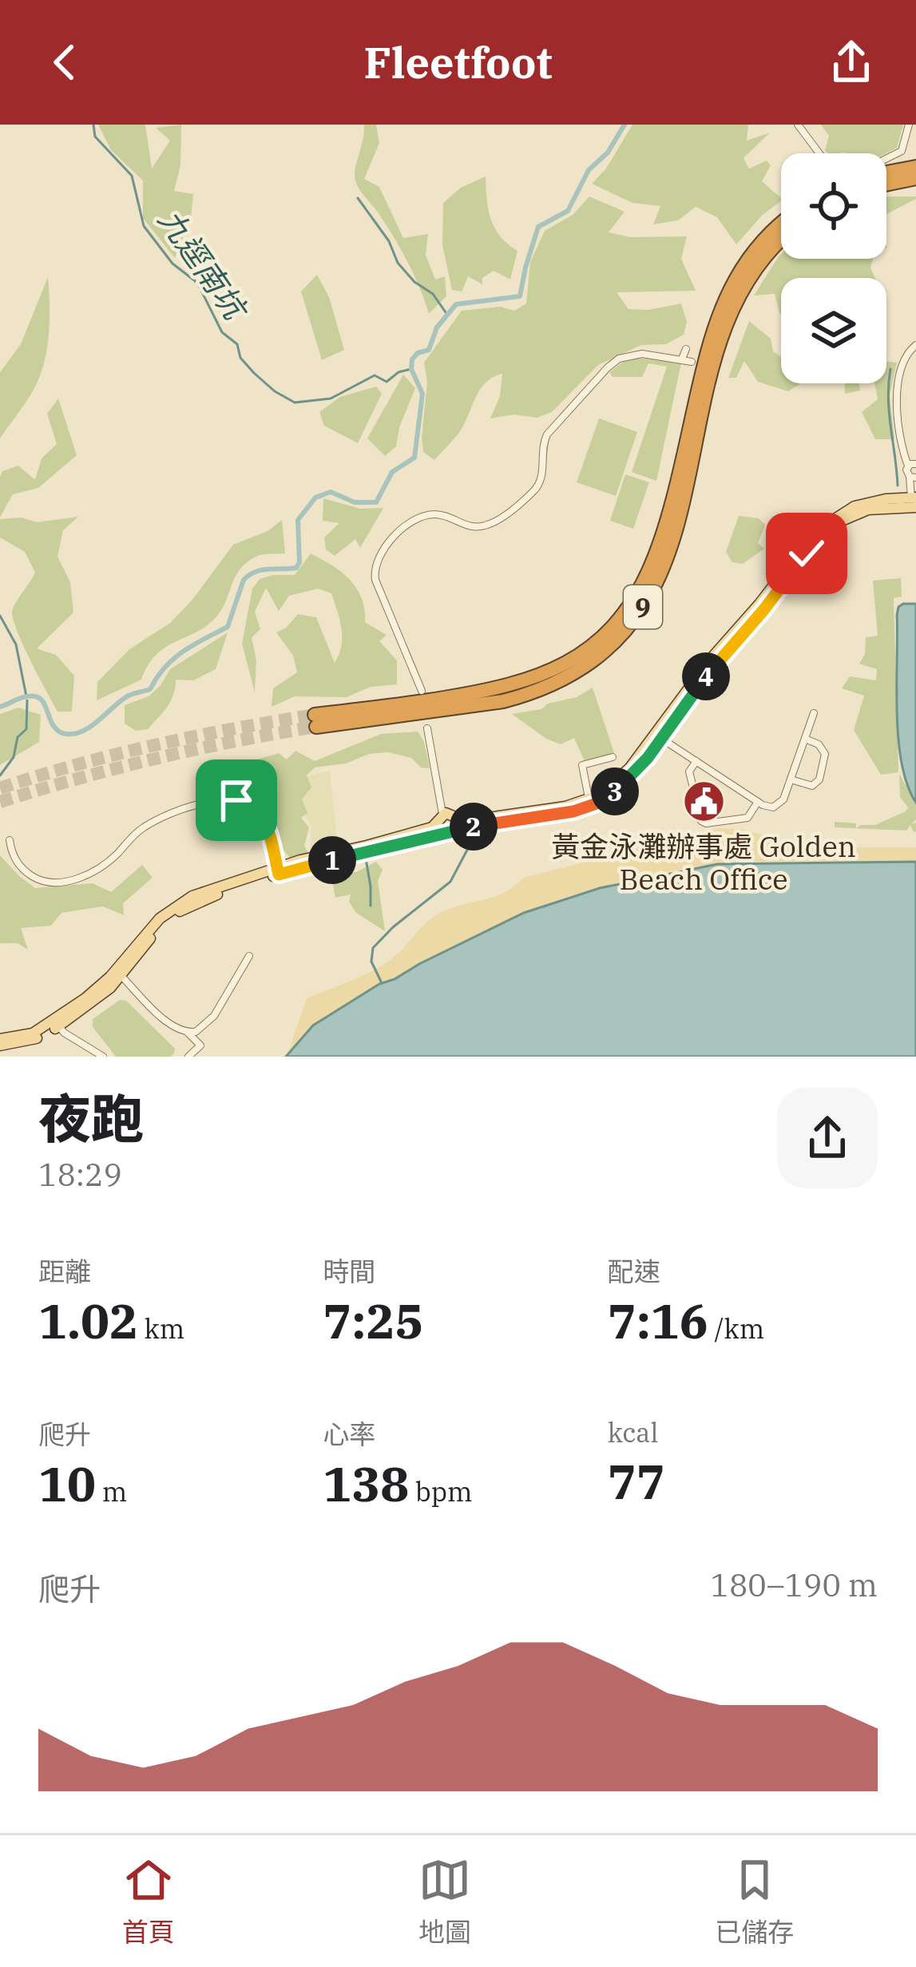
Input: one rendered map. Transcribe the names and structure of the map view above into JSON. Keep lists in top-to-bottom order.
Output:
{
  "streets": {
    "highway": ["9"]
  },
  "water": ["九逕南坑"],
  "places": {
    "public building": ["黃金泳灘辦事處 Golden Beach Office"]
  },
  "page": {
    "header": "Fleetfoot",
    "pins": [
      "4",
      "3",
      "2",
      "1"
    ],
    "heading": ["夜跑", "18:29"],
    "stats": [
      ["距離", "1.02 km"],
      ["時間", "7:25"],
      ["配速", "7:16 /km"],
      ["爬升", "10 m"],
      ["心率", "138 bpm"],
      ["kcal", "77"]
    ],
    "chart": ["爬升", "180–190 m"],
    "tabs": ["首頁", "地圖", "已儲存"]
  }
}
